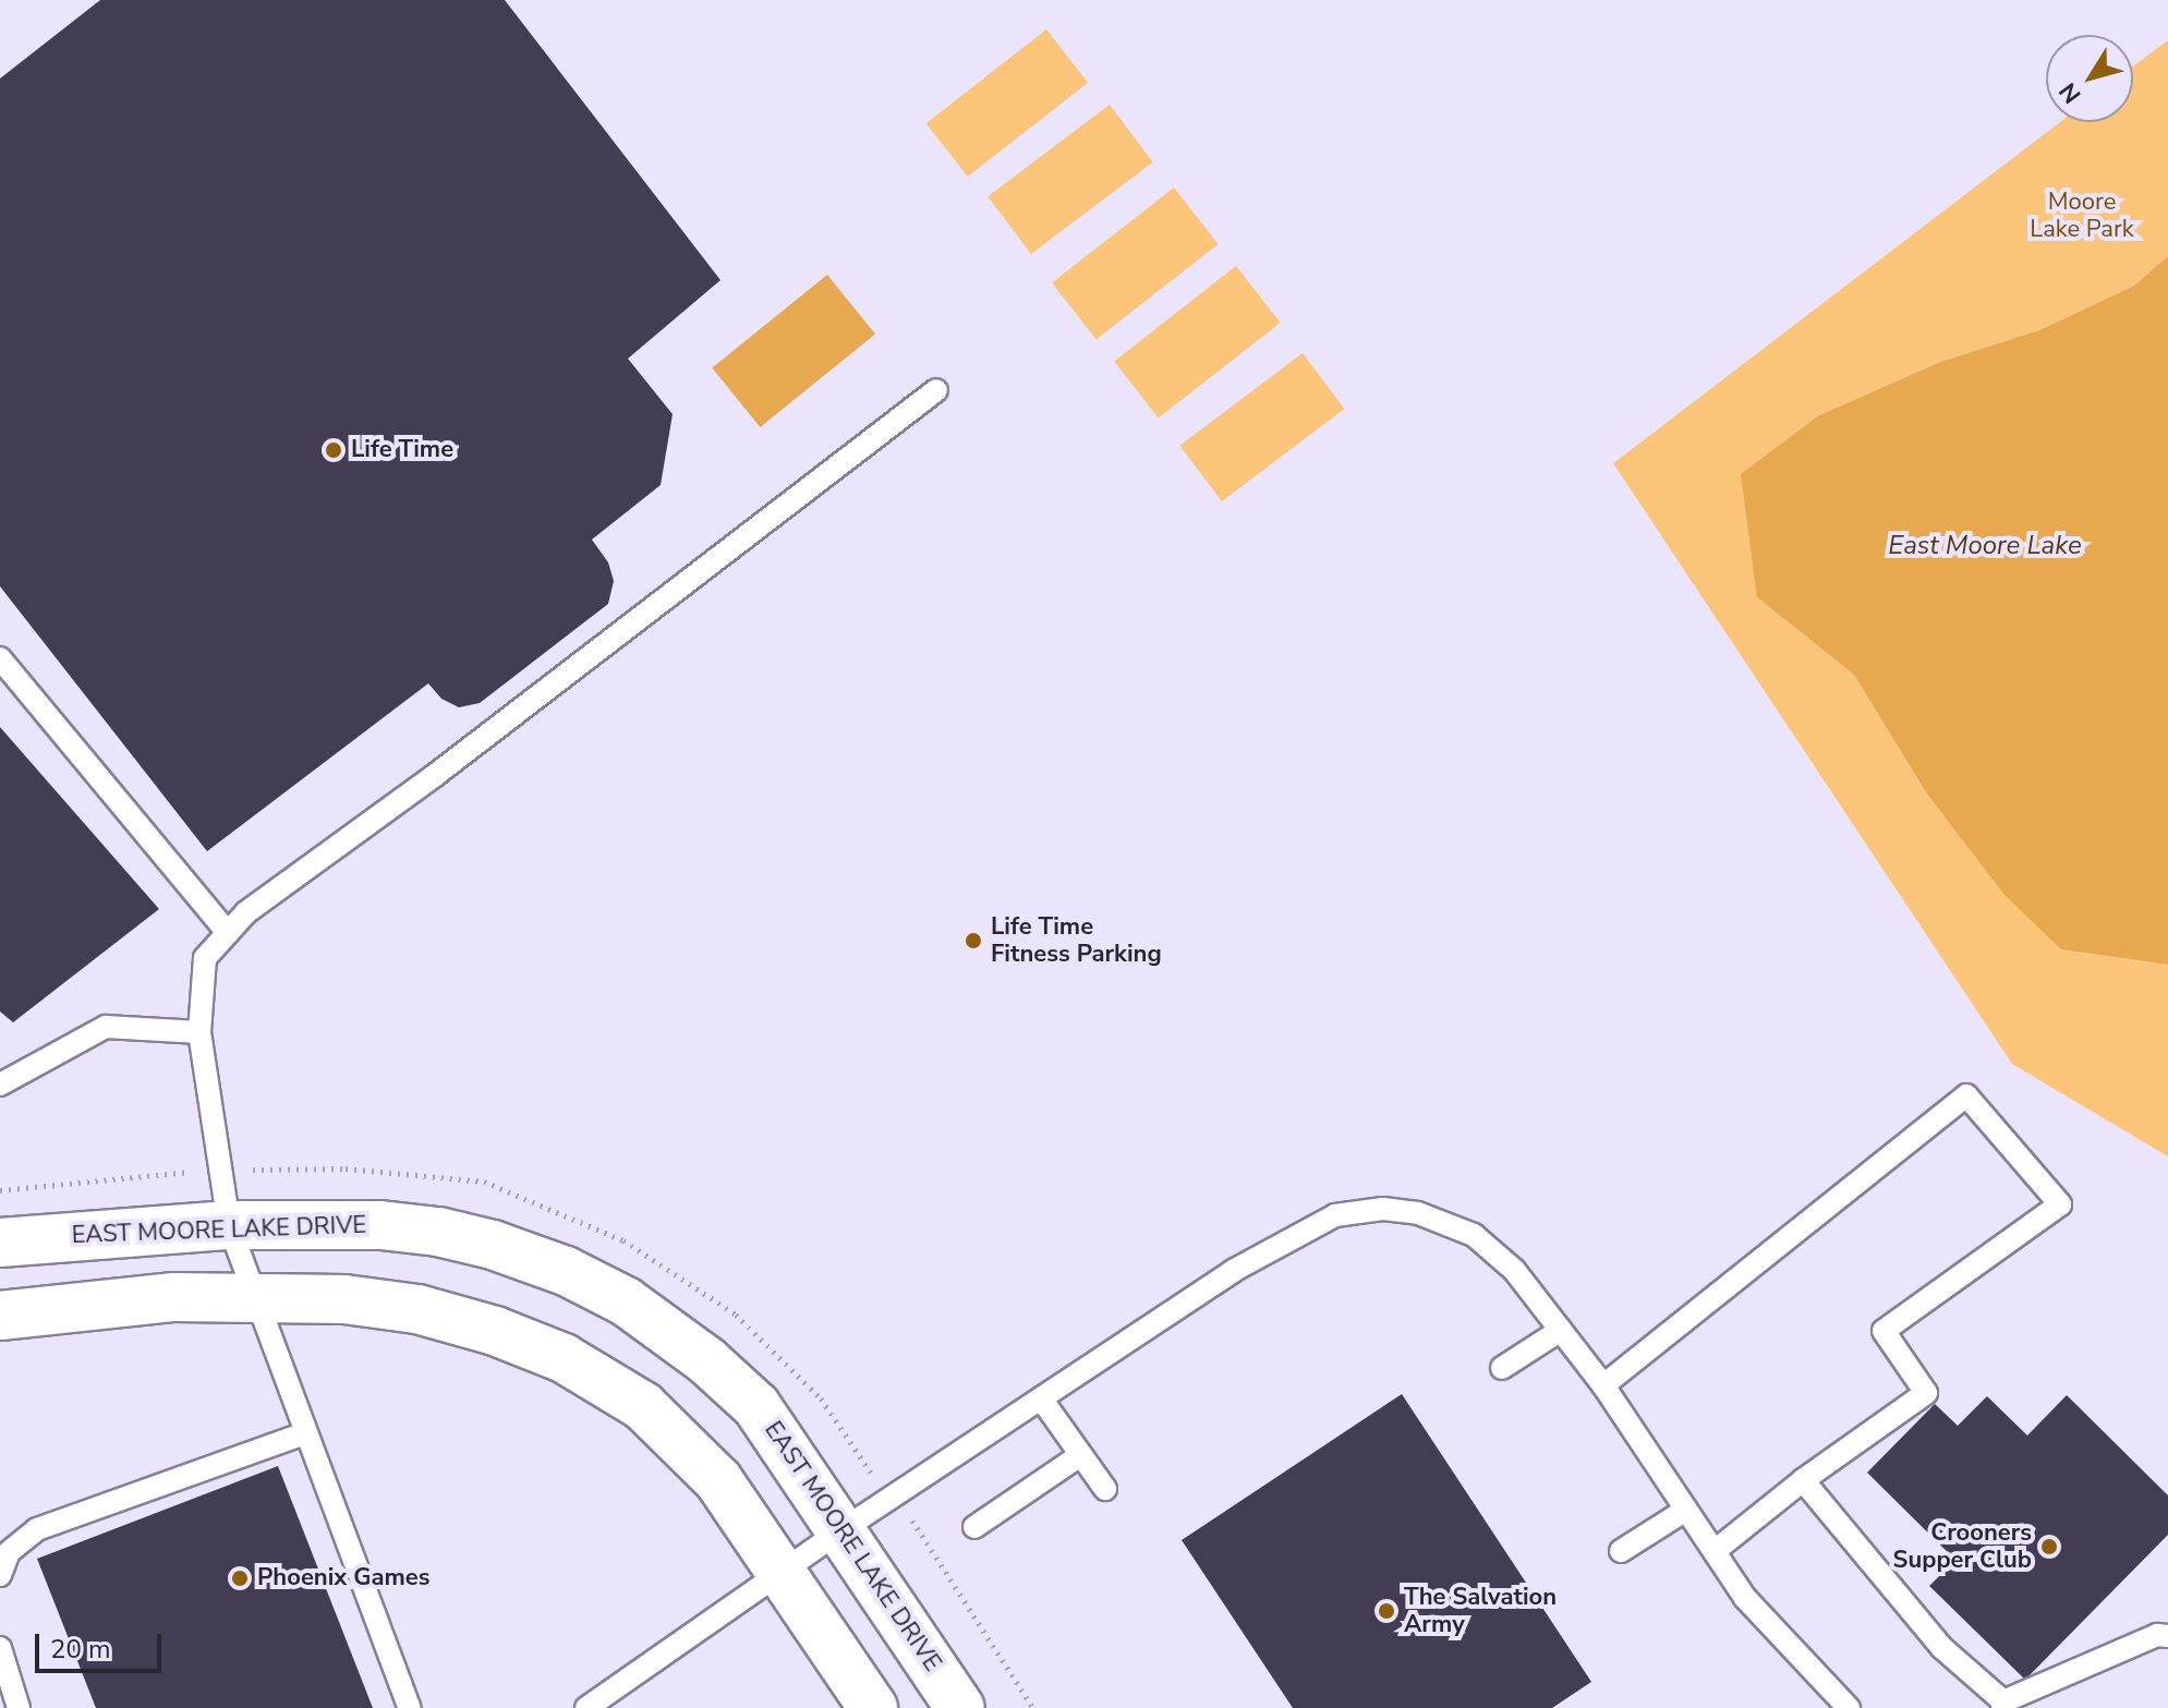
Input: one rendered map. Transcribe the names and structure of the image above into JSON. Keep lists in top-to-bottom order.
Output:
{
  "streets": {
    "street": ["EAST MOORE LAKE DRIVE"]
  },
  "water": ["East Moore Lake"],
  "parks": ["Moore Lake Park"],
  "places": [
    "Life Time",
    "Life Time Fitness Parking",
    "Crooners Supper Club",
    "Phoenix Games",
    "The Salvation Army"
  ],
  "scale_bar": "20 m",
  "north": "bottom left"
}
